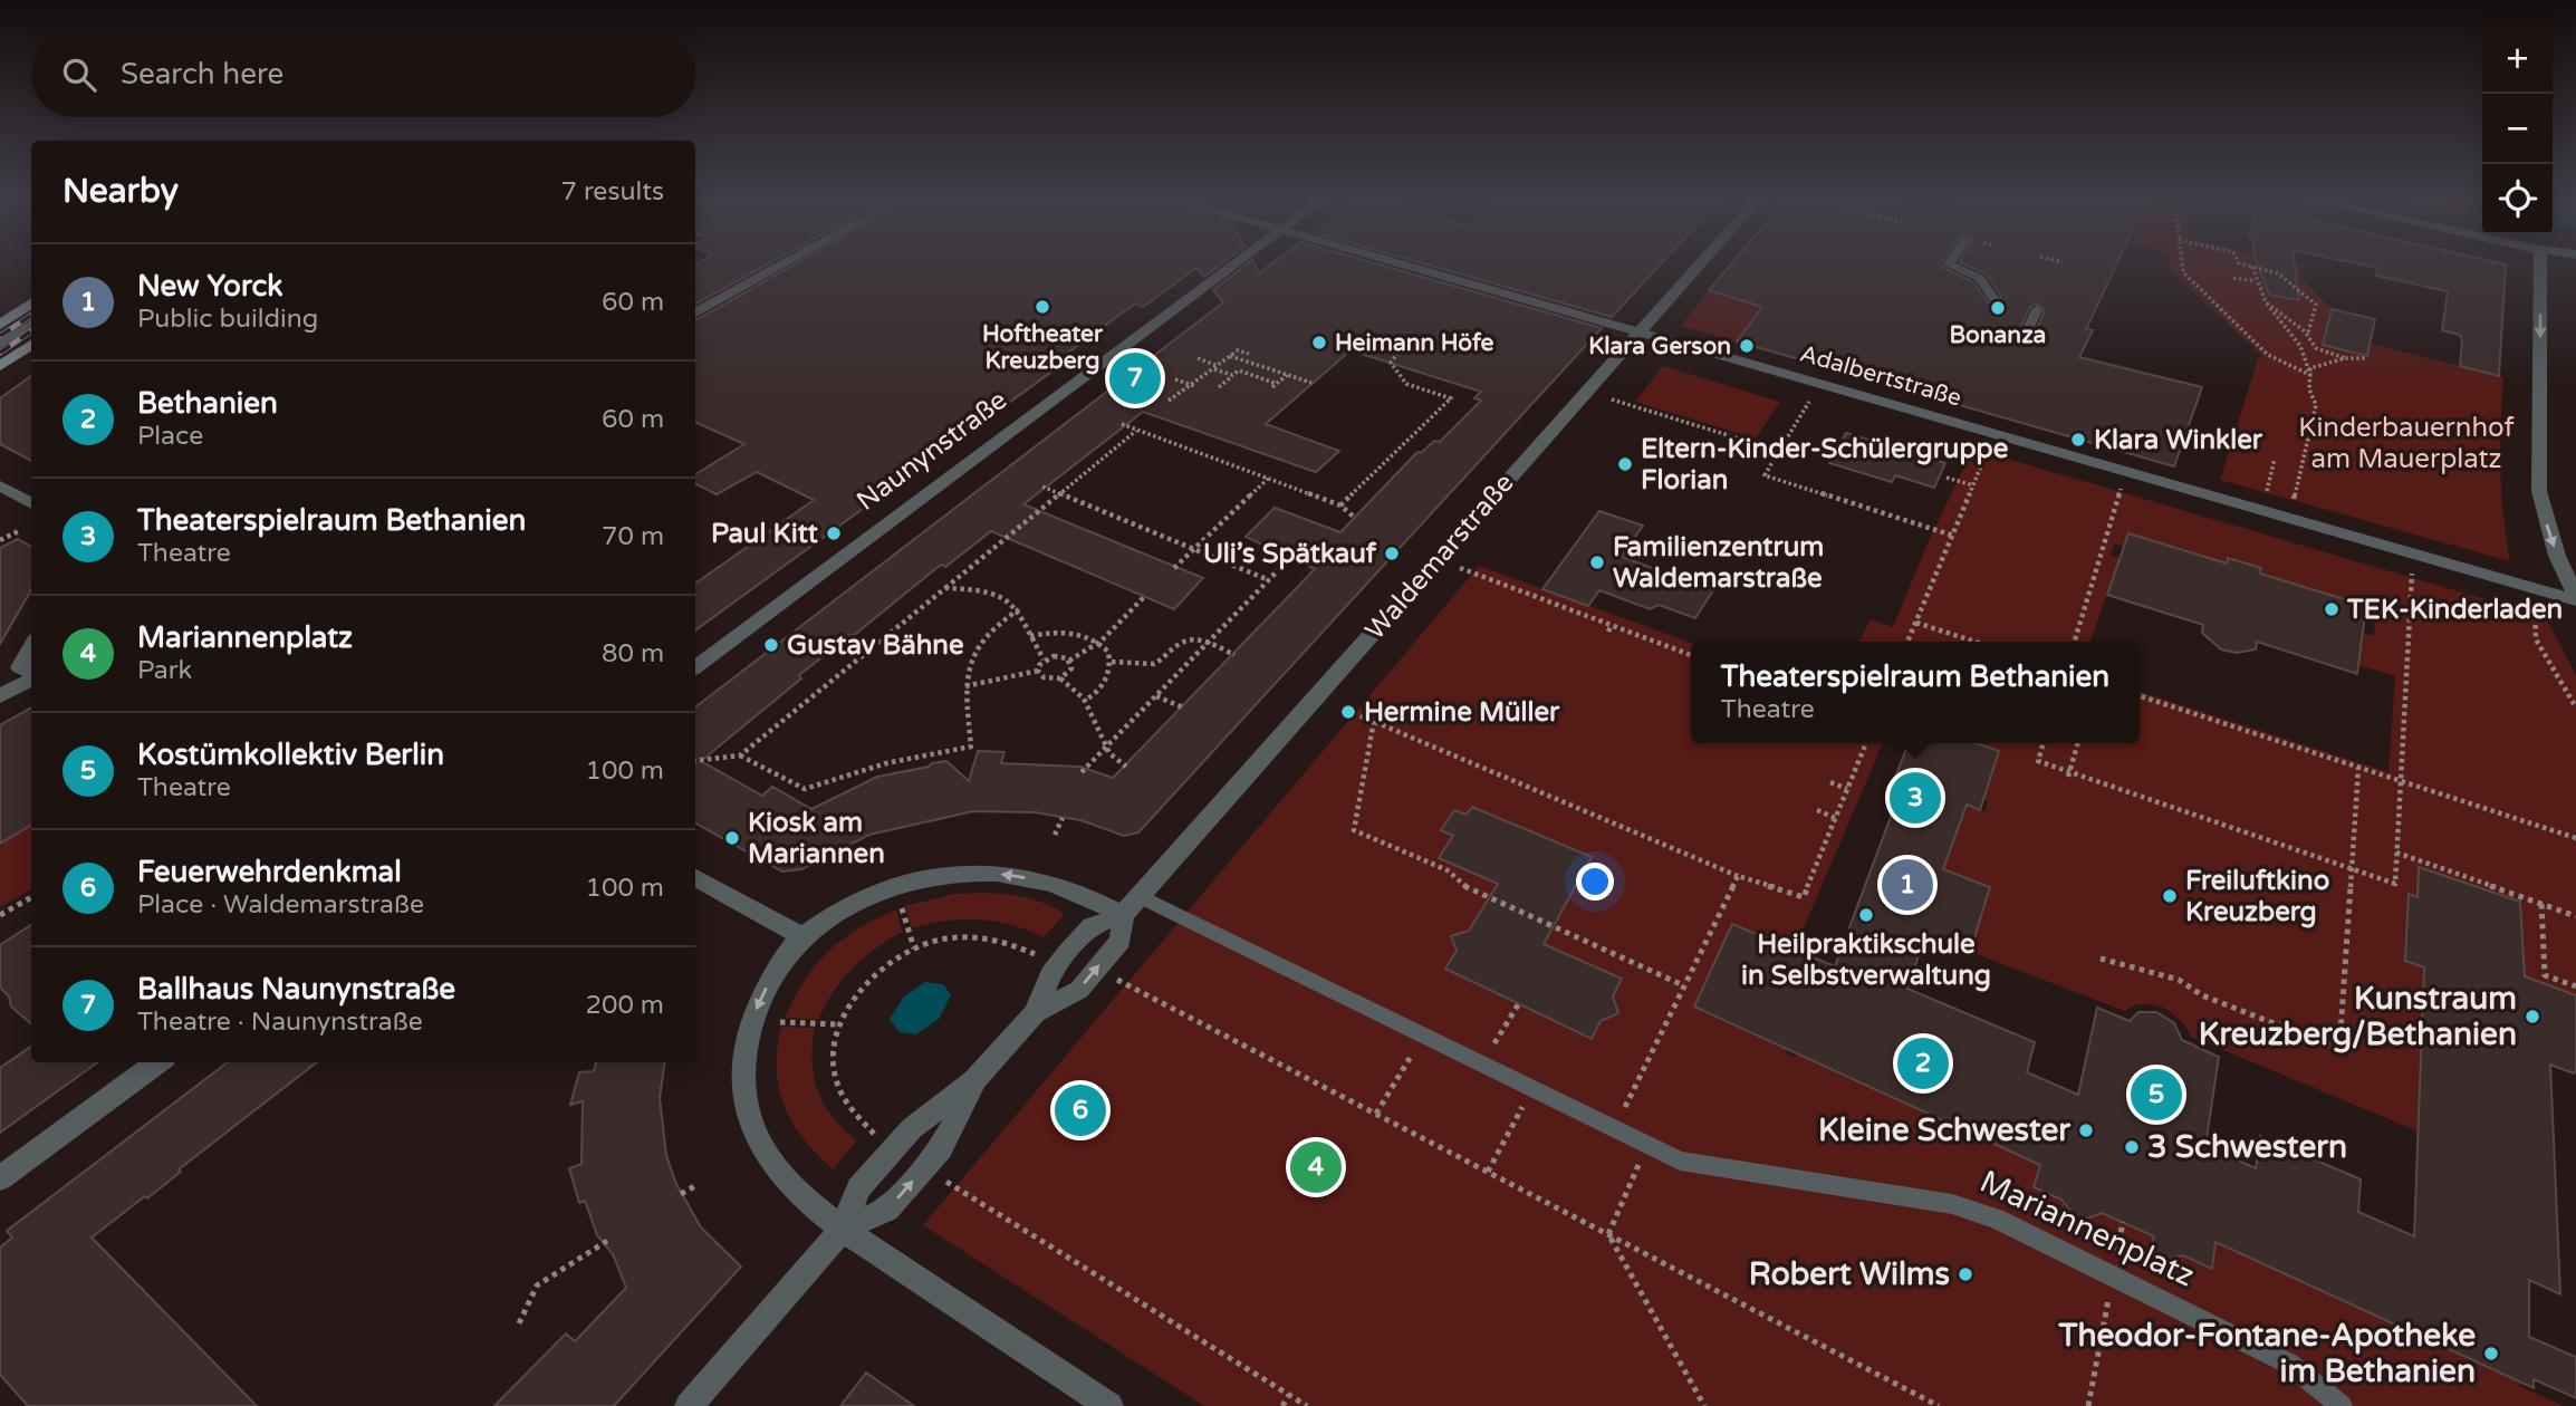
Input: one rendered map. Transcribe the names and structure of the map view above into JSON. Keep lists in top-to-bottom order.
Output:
{
  "streets": {
    "street": ["Adalbertstraße", "Naunynstraße", "Waldemarstraße"],
    "lane": ["Mariannenplatz"]
  },
  "crossings": [
    ["Adalbertstraße", "Waldemarstraße"],
    ["Waldemarstraße", "Mariannenplatz"]
  ],
  "parks": ["Kinderbauernhof am Mauerplatz"],
  "places": [
    "Hoftheater Kreuzberg",
    "Bonanza",
    "Heimann Höfe",
    "Klara Gerson",
    "Klara Winkler",
    "Eltern-Kinder-Schülergruppe Florian",
    "Paul Kitt",
    "Uli’s Spätkauf",
    "Familienzentrum Waldemarstraße",
    "TEK-Kinderladen",
    "Gustav Bähne",
    "Hermine Müller",
    "Kiosk am Mariannen",
    "Freiluftkino Kreuzberg",
    "Heilpraktikschule in Selbstverwaltung",
    "Kunstraum Kreuzberg/Bethanien",
    "Kleine Schwester",
    "3 Schwestern",
    "Robert Wilms",
    "Theodor-Fontane-Apotheke im Bethanien"
  ],
  "page": {
    "map_buttons": ["+", "−"],
    "search": "Search here",
    "heading": ["Nearby", "7 results"],
    "list": [
      {
        "mark": "1",
        "name": "New Yorck",
        "note": "Public building",
        "value": "60 m"
      },
      {
        "mark": "2",
        "name": "Bethanien",
        "note": "Place",
        "value": "60 m"
      },
      {
        "mark": "3",
        "name": "Theaterspielraum Bethanien",
        "note": "Theatre",
        "value": "70 m"
      },
      {
        "mark": "4",
        "name": "Mariannenplatz",
        "note": "Park",
        "value": "80 m"
      },
      {
        "mark": "5",
        "name": "Kostümkollektiv Berlin",
        "note": "Theatre",
        "value": "100 m"
      },
      {
        "mark": "6",
        "name": "Feuerwehrdenkmal",
        "note": "Place · Waldemarstraße",
        "value": "100 m"
      },
      {
        "mark": "7",
        "name": "Ballhaus Naunynstraße",
        "note": "Theatre · Naunynstraße",
        "value": "200 m"
      }
    ],
    "pins": [
      "7",
      "3",
      "1",
      "2",
      "5",
      "6",
      "4"
    ],
    "popup": ["Theaterspielraum Bethanien", "Theatre"]
  }
}
